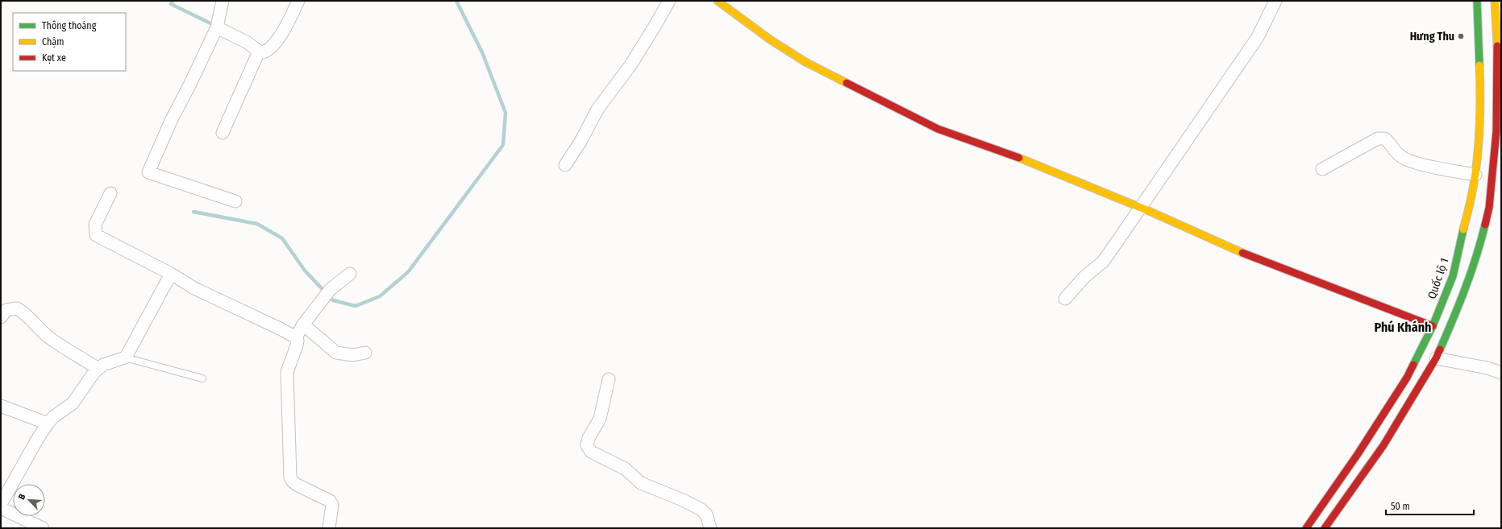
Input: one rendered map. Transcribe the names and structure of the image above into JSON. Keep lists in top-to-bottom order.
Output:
{
  "streets": {
    "main road": ["Quốc lộ 1"]
  },
  "districts": ["Phú Khánh"],
  "places": ["Hưng Thu"],
  "legend": ["Thông thoáng", "Chậm", "Kẹt xe"],
  "scale_bar": "50 m",
  "north": "top left"
}
